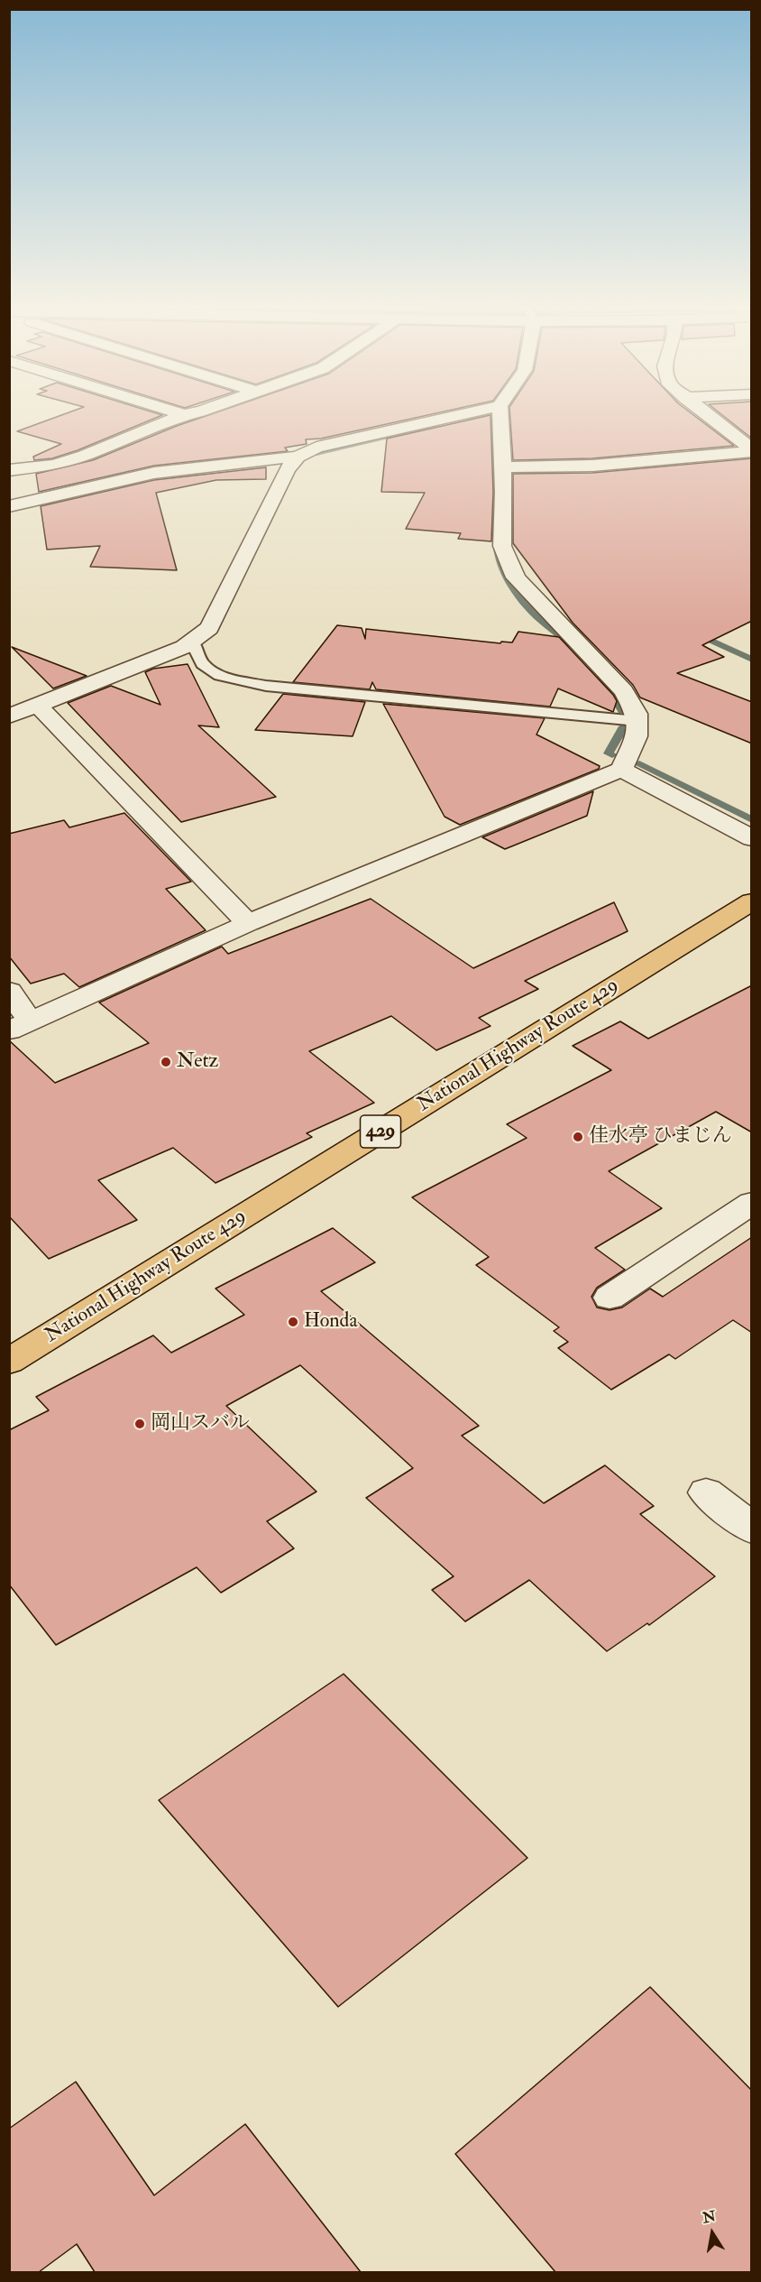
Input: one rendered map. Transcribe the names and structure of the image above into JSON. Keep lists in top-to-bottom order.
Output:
{
  "streets": {
    "highway": ["National Highway Route 429", "429"]
  },
  "places": [
    "Netz",
    "佳水亭 ひまじん",
    "Honda",
    "岡山スバル"
  ],
  "north": "top"
}
